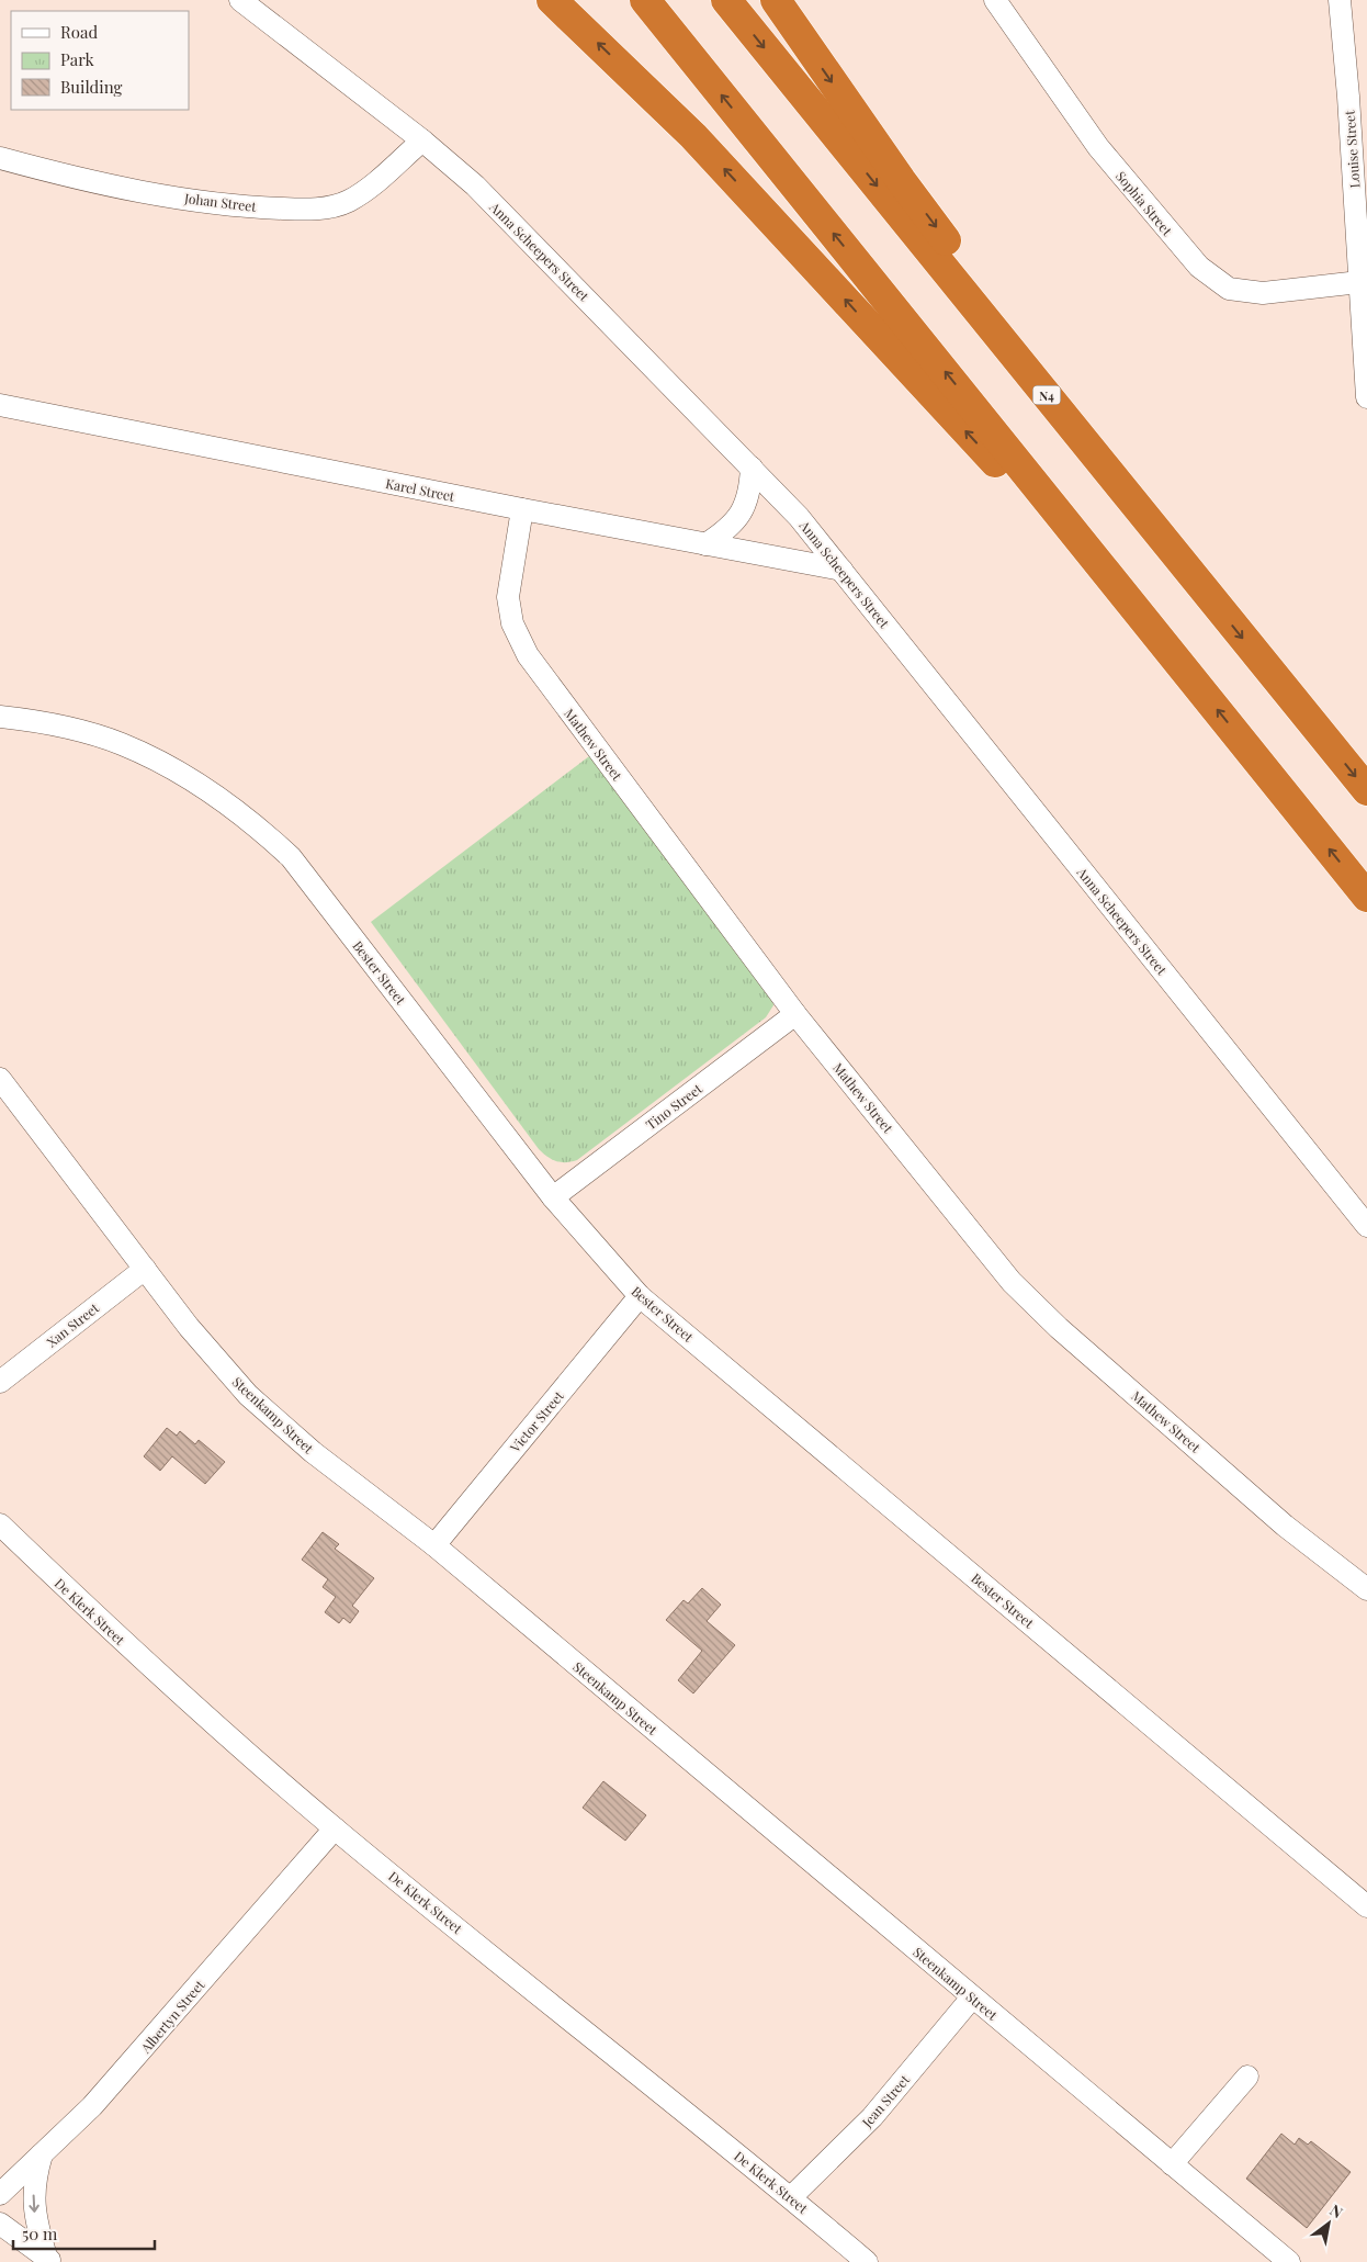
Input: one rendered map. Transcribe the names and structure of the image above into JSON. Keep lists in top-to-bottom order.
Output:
{
  "streets": {
    "highway": ["N4"],
    "street": [
      "Louise Street",
      "Johan Street",
      "Sophia Street",
      "Anna Scheepers Street",
      "Karel Street",
      "Mathew Street",
      "Bester Street",
      "Tino Street",
      "Xan Street",
      "Steenkamp Street",
      "Victor Street",
      "De Klerk Street",
      "Albertyn Street",
      "Jean Street"
    ]
  },
  "crossings": [
    ["Louise Street", "Sophia Street"],
    ["Johan Street", "Anna Scheepers Street"],
    ["Anna Scheepers Street", "Karel Street"],
    ["Karel Street", "Mathew Street"],
    ["Mathew Street", "Tino Street"],
    ["Bester Street", "Tino Street"],
    ["Bester Street", "Victor Street"],
    ["Xan Street", "Steenkamp Street"],
    ["Steenkamp Street", "Victor Street"],
    ["Steenkamp Street", "Jean Street"],
    ["De Klerk Street", "Albertyn Street"],
    ["De Klerk Street", "Jean Street"]
  ],
  "legend": ["Road", "Park", "Building"],
  "scale_bar": "50 m",
  "north": "top right"
}
